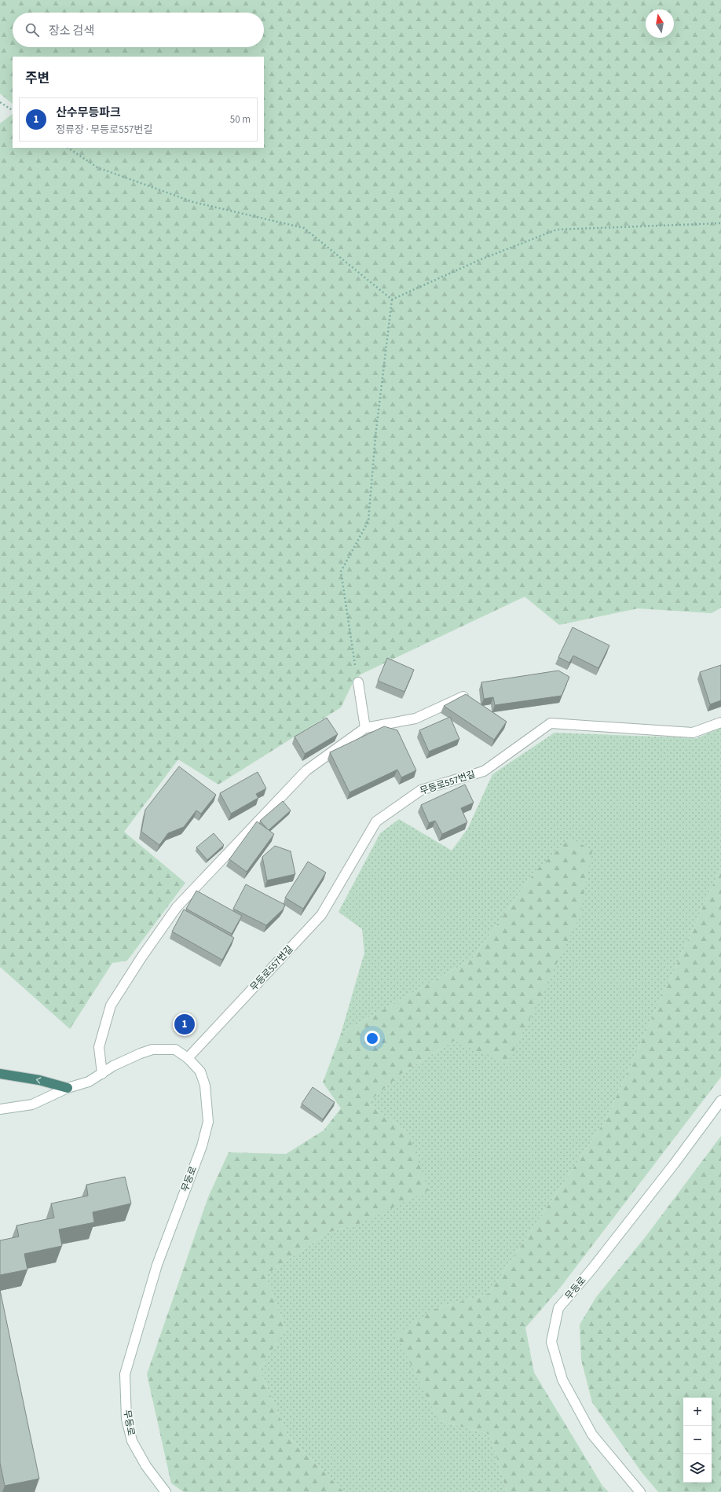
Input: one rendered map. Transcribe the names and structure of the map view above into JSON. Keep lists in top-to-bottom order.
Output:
{
  "streets": {
    "main road": ["무등로557번길", "무등로"]
  },
  "crossings": [
    ["무등로557번길", "무등로"]
  ],
  "north": "top",
  "page": {
    "search": "장소 검색",
    "heading": "주변",
    "list": [
      {
        "mark": "1",
        "name": "산수무등파크",
        "note": "정류장 · 무등로557번길",
        "value": "50 m"
      }
    ],
    "pins": "1",
    "map_buttons": ["+", "−"]
  }
}
